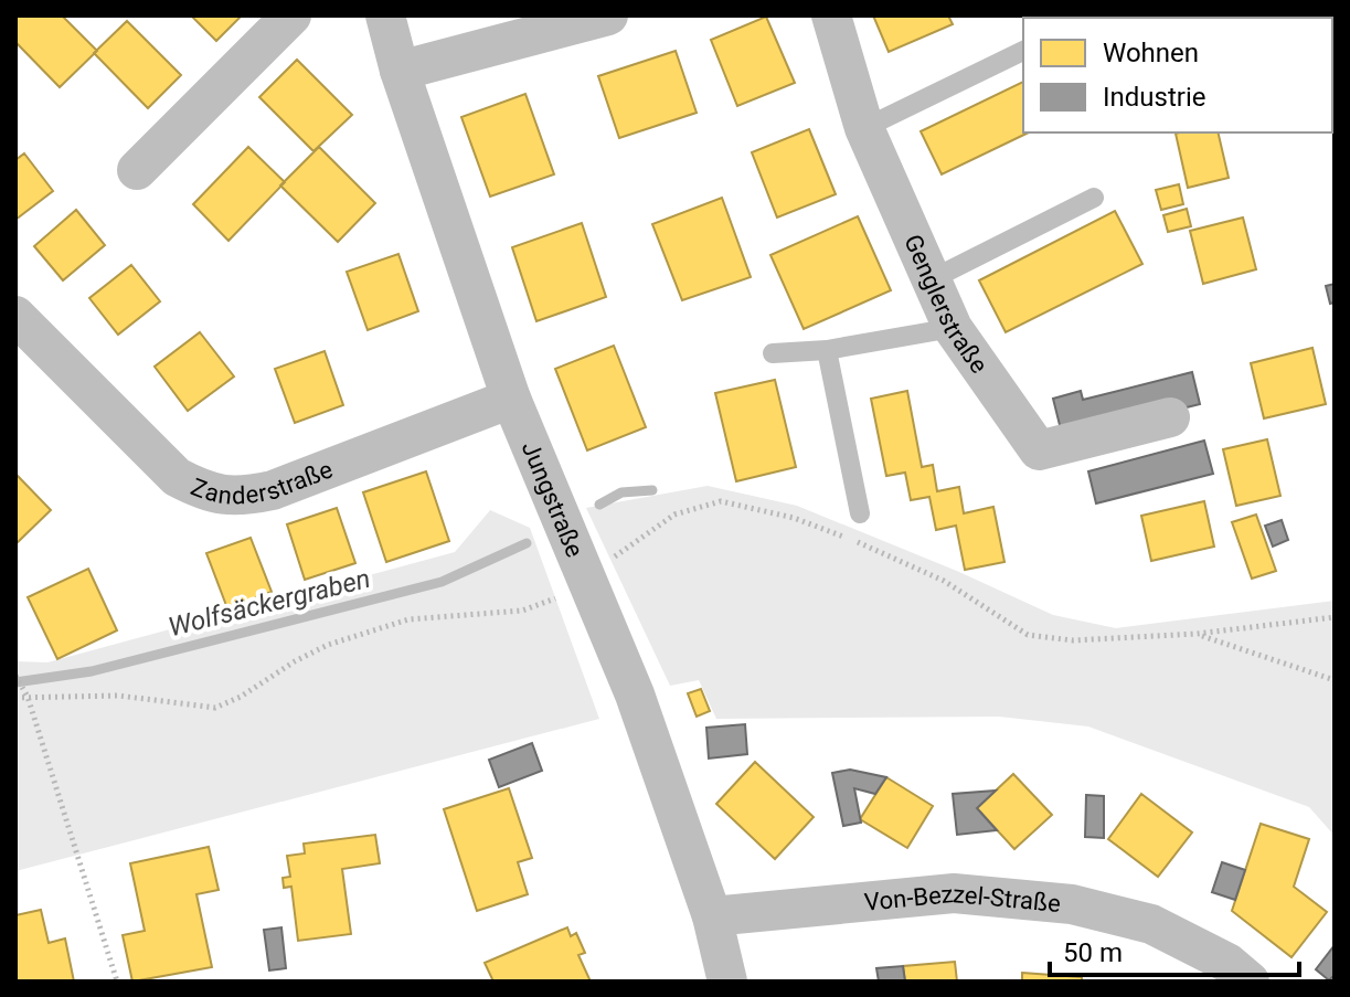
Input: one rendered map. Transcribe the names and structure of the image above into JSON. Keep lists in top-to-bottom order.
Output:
{
  "streets": {
    "street": [
      "Genglerstraße",
      "Zanderstraße",
      "Jungstraße",
      "Von-Bezzel-Straße"
    ]
  },
  "crossings": [
    ["Zanderstraße", "Jungstraße"],
    ["Jungstraße", "Von-Bezzel-Straße"]
  ],
  "water": ["Wolfsäckergraben"],
  "legend": ["Wohnen", "Industrie"],
  "scale_bar": "50 m"
}
